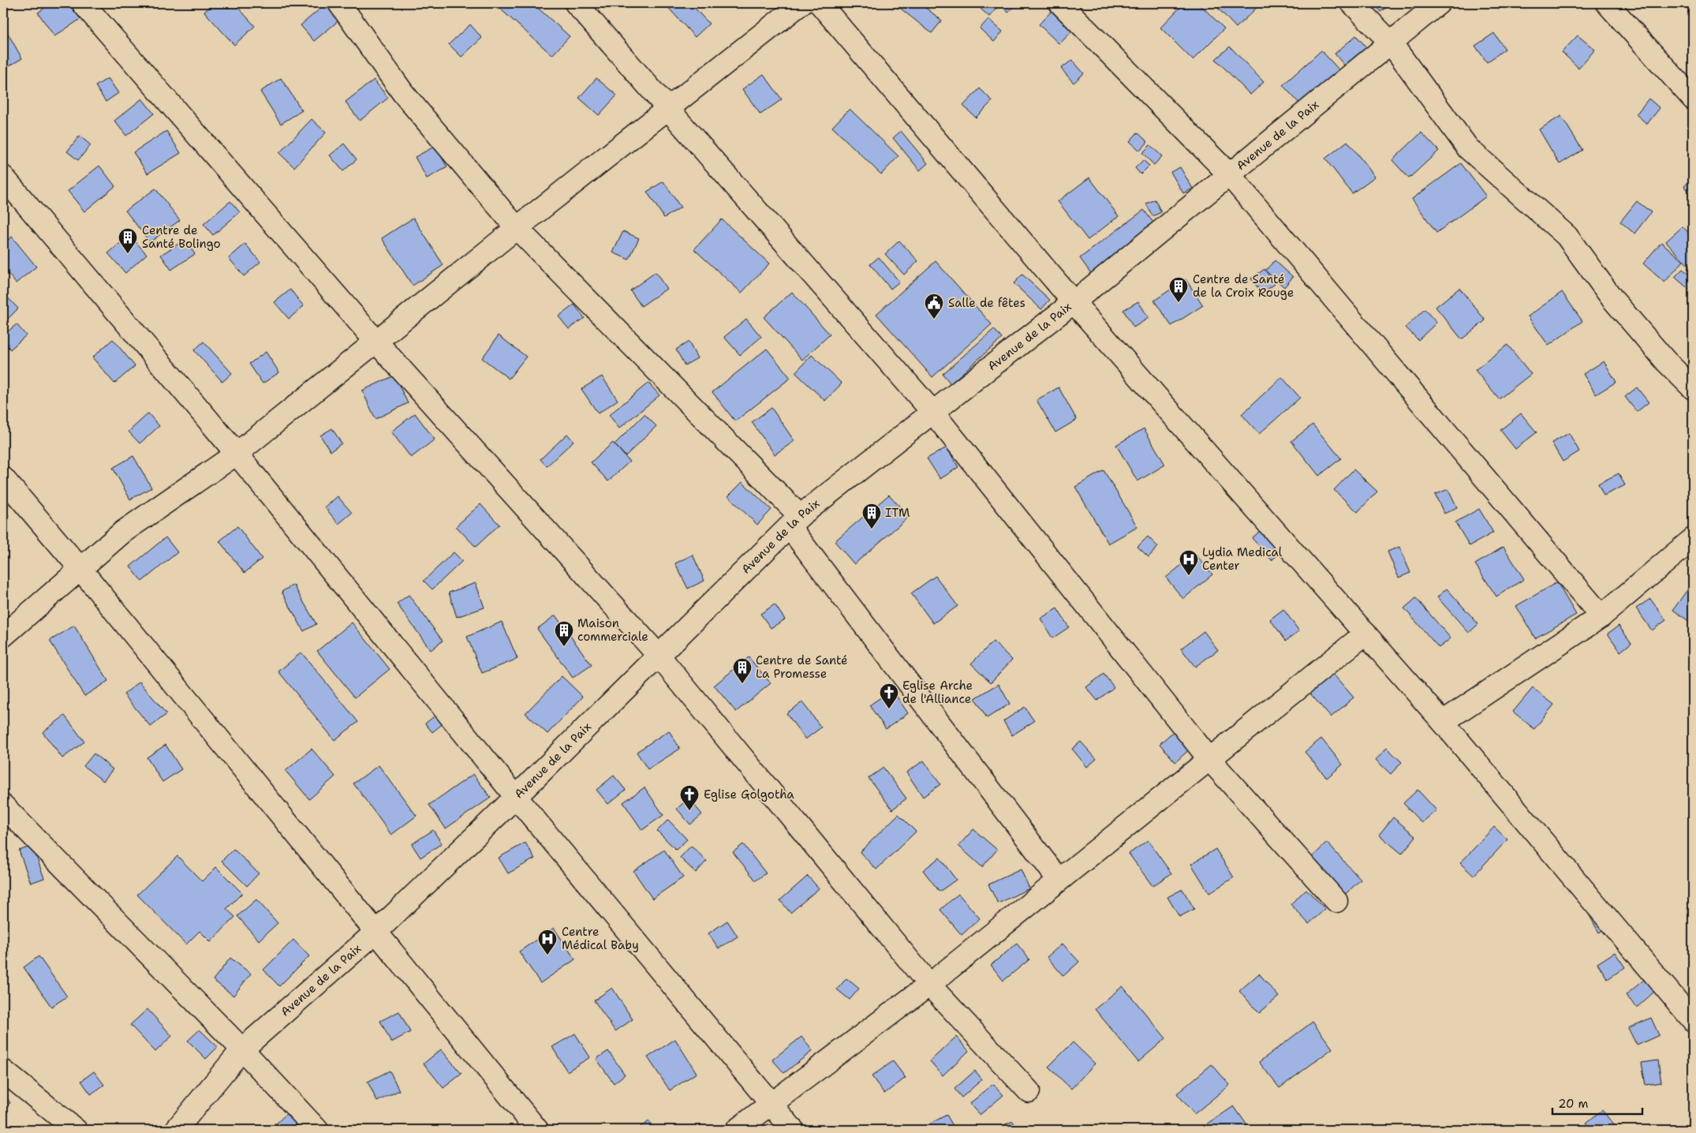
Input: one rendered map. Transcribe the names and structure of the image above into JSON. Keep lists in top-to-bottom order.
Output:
{
  "streets": {
    "street": ["Avenue de la Paix"]
  },
  "places": {
    "building": [
      "Centre de Santé Bolingo",
      "Centre de Santé de la Croix Rouge",
      "ITM",
      "Maison commerciale",
      "Centre de Santé La Promesse"
    ],
    "public building": ["Salle de fêtes"],
    "hospital": ["Lydia Medical Center", "Centre Médical Baby"],
    "church": ["Eglise Arche de l'Alliance", "Eglise Golgotha"]
  },
  "scale_bar": "20 m"
}
